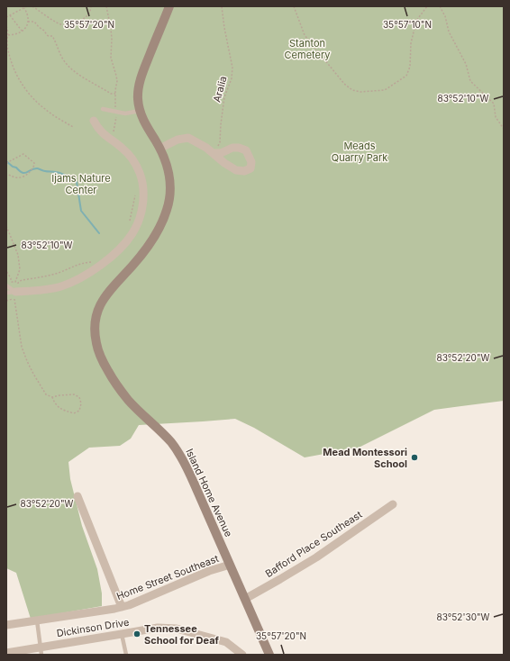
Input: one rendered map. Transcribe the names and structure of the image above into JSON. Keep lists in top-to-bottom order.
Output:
{
  "streets": {
    "street": [
      "Island Home Avenue",
      "Bafford Place Southeast",
      "Home Street Southeast",
      "Dickinson Drive"
    ],
    "path": ["Aralia"]
  },
  "crossings": [
    ["Island Home Avenue", "Bafford Place Southeast"],
    ["Island Home Avenue", "Home Street Southeast"]
  ],
  "parks": ["Stanton Cemetery", "Meads Quarry Park", "Ijams Nature Center"],
  "places": ["Mead Montessori School", "Tennessee School for Deaf"],
  "coordinates": [
    "35°57'20\"N",
    "35°57'10\"N",
    "83°52'10\"W",
    "83°52'20\"W",
    "83°52'30\"W"
  ]
}
